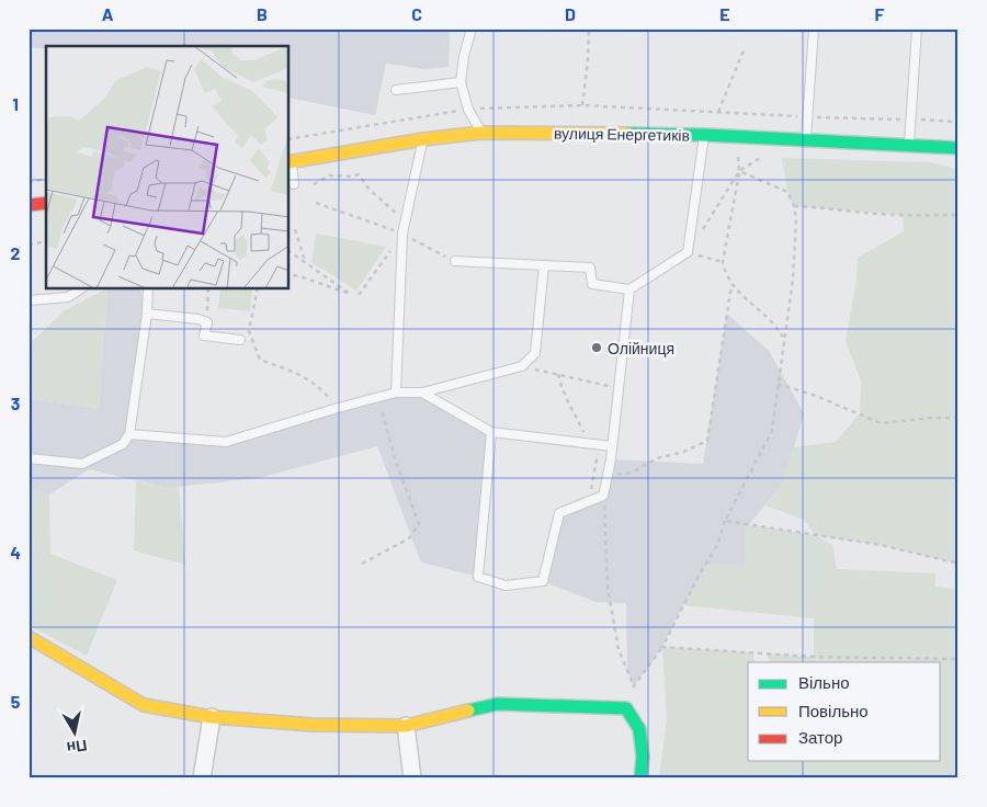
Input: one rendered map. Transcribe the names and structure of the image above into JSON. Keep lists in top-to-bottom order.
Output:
{
  "streets": {
    "main road": ["вулиця Енергетиків"]
  },
  "places": ["Олійниця"],
  "legend": ["Вільно", "Повільно", "Затор"],
  "north": "bottom",
  "grid": {
    "columns": [
      "A",
      "B",
      "C",
      "D",
      "E",
      "F"
    ],
    "rows": [
      "1",
      "2",
      "3",
      "4",
      "5"
    ]
  }
}
